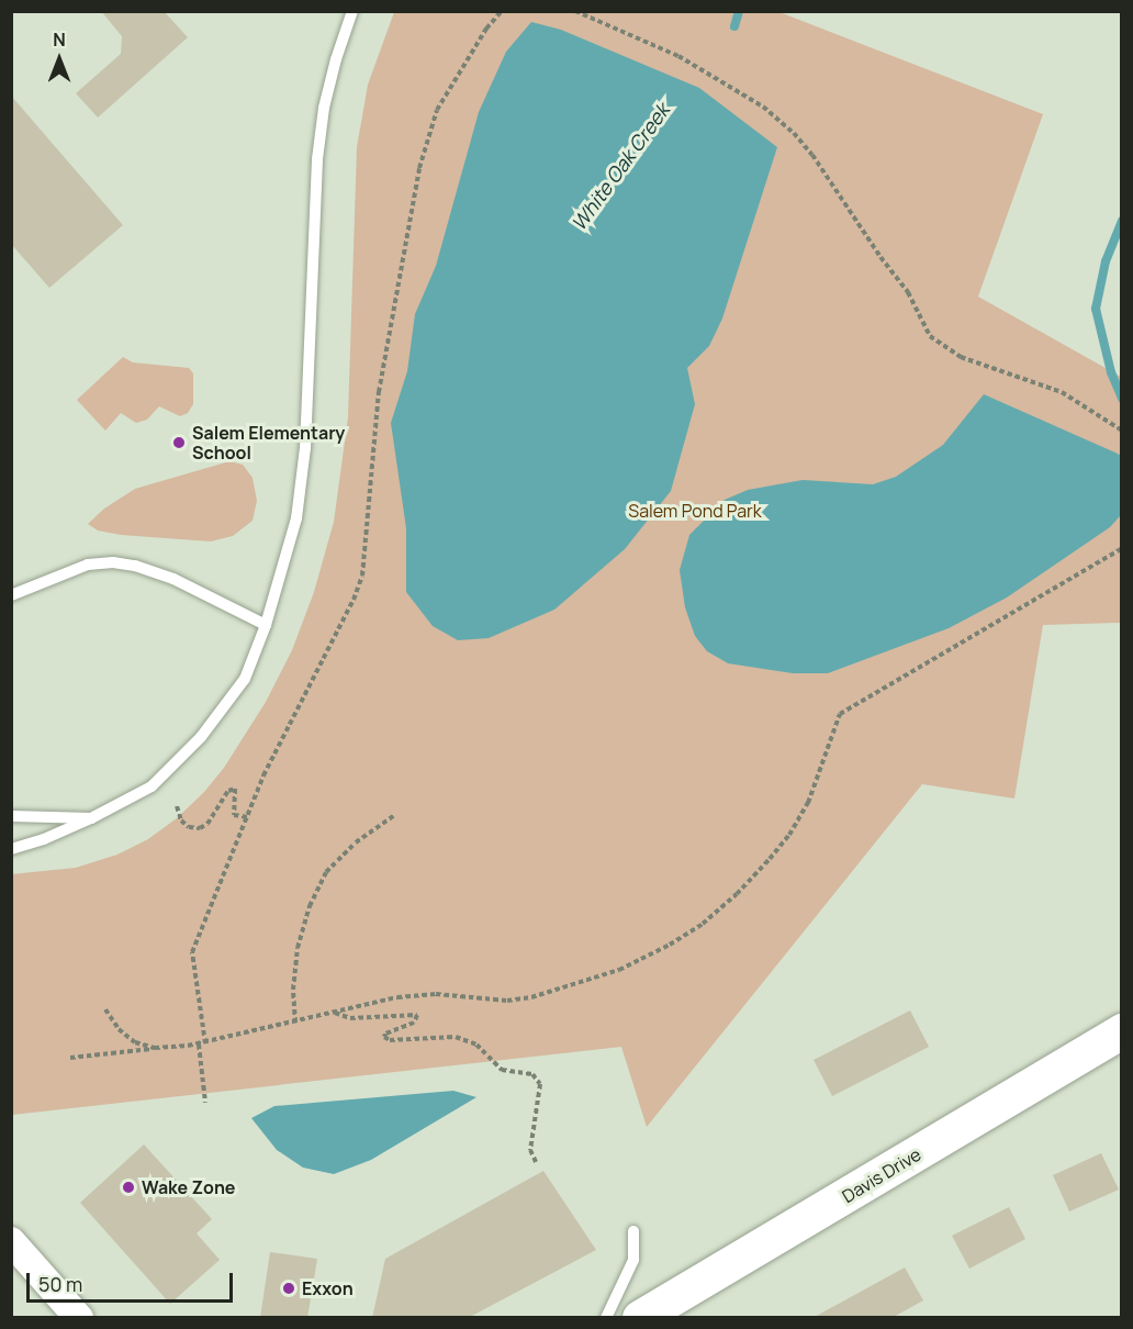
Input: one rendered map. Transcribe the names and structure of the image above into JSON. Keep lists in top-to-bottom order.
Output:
{
  "streets": {
    "main road": ["Davis Drive"]
  },
  "water": ["White Oak Creek"],
  "parks": ["Salem Pond Park"],
  "places": ["Salem Elementary School", "Wake Zone", "Exxon"],
  "scale_bar": "50 m",
  "north": "top"
}
